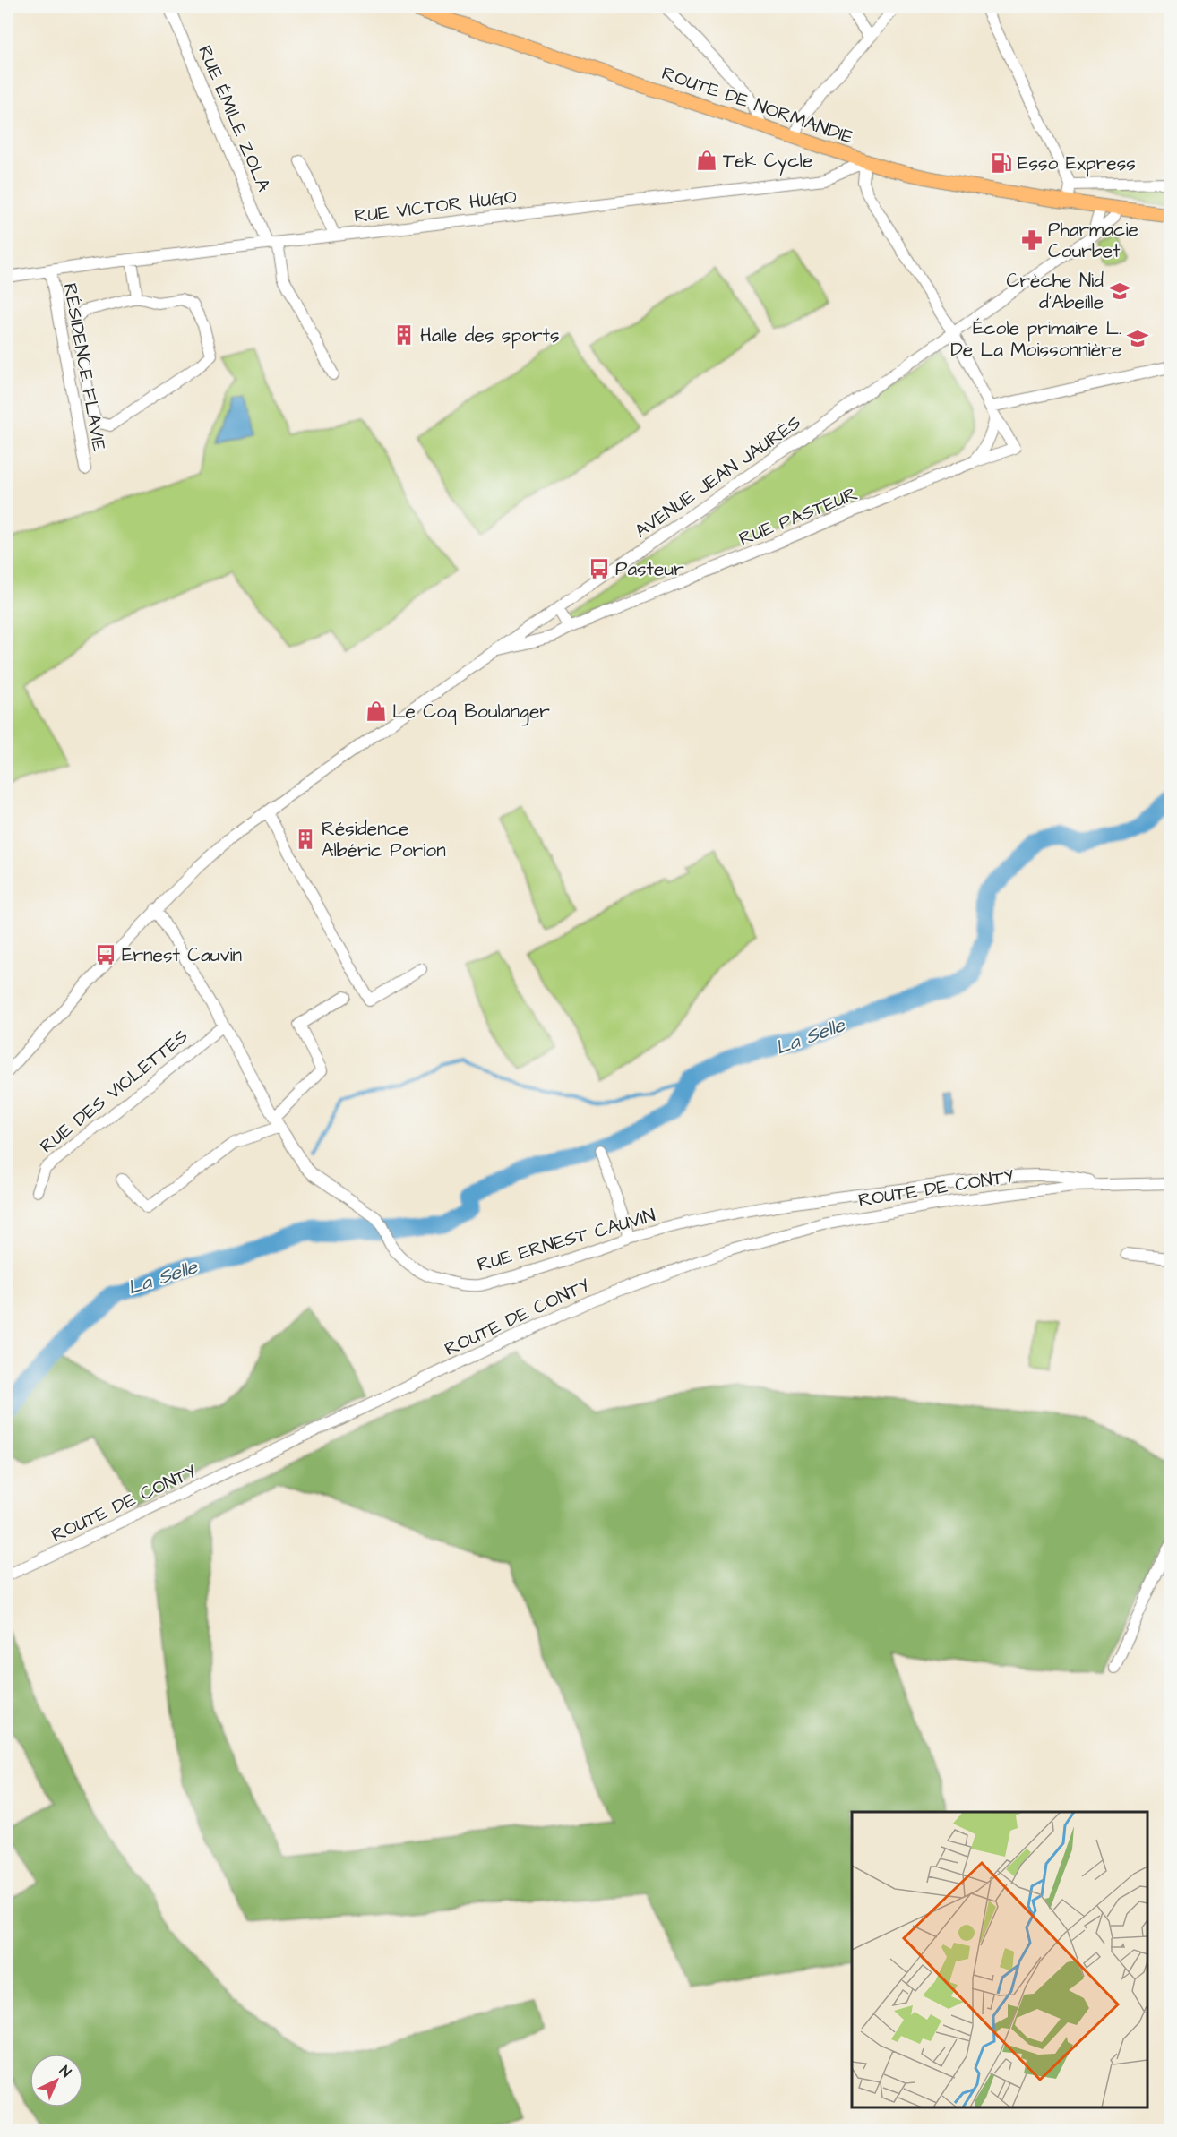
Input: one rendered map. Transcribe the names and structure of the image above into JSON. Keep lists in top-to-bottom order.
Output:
{
  "streets": {
    "main road": ["ROUTE DE NORMANDIE"],
    "street": [
      "RUE ÉMILE ZOLA",
      "RUE VICTOR HUGO",
      "RÉSIDENCE FLAVIE",
      "AVENUE JEAN JAURÈS",
      "RUE PASTEUR",
      "RUE DES VIOLETTES",
      "ROUTE DE CONTY",
      "RUE ERNEST CAUVIN"
    ]
  },
  "crossings": [
    ["ROUTE DE NORMANDIE", "RUE VICTOR HUGO"],
    ["ROUTE DE NORMANDIE", "AVENUE JEAN JAURÈS"],
    ["RUE ÉMILE ZOLA", "RUE VICTOR HUGO"],
    ["RUE VICTOR HUGO", "RÉSIDENCE FLAVIE"],
    ["AVENUE JEAN JAURÈS", "RUE PASTEUR"],
    ["AVENUE JEAN JAURÈS", "RUE ERNEST CAUVIN"],
    ["RUE DES VIOLETTES", "RUE ERNEST CAUVIN"],
    ["ROUTE DE CONTY", "RUE ERNEST CAUVIN"]
  ],
  "water": ["La Selle"],
  "places": {
    "shop": ["Tek Cycle", "Le Coq Boulanger"],
    "fuel station": ["Esso Express"],
    "pharmacy": ["Pharmacie Courbet"],
    "school or university": ["Crèche Nid d'Abeille", "École primaire L. De La Moissonnière"],
    "building": ["Halle des sports", "Résidence Albéric Porion"],
    "bus stop": ["Pasteur", "Ernest Cauvin"]
  },
  "north": "top right"
}
